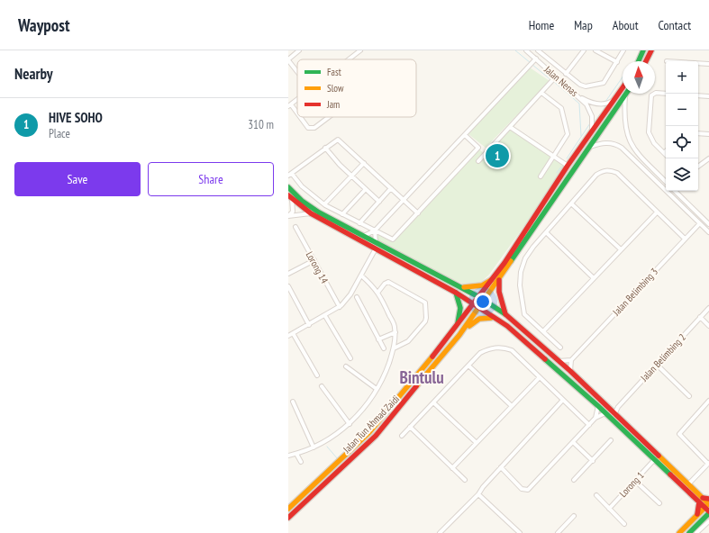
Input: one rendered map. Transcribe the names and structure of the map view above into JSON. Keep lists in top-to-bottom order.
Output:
{
  "streets": {
    "main road": ["Jalan Tun Ahmad Zaidi"],
    "street": [
      "Jalan Nenas",
      "Lorong 14",
      "Jalan Belimbing 3",
      "Jalan Belimbing 2",
      "Lorong 1"
    ]
  },
  "crossings": [
    ["Jalan Nenas", "Jalan Tun Ahmad Zaidi"]
  ],
  "districts": ["Bintulu"],
  "legend": ["Fast", "Slow", "Jam"],
  "north": "top",
  "page": {
    "header": "Waypost",
    "nav": [
      "Home",
      "Map",
      "About",
      "Contact"
    ],
    "heading": "Nearby",
    "map_buttons": ["+", "−"],
    "list": [
      {
        "mark": "1",
        "name": "HIVE SOHO",
        "note": "Place",
        "value": "310 m"
      }
    ],
    "pins": "1",
    "buttons": ["Save", "Share"]
  }
}
